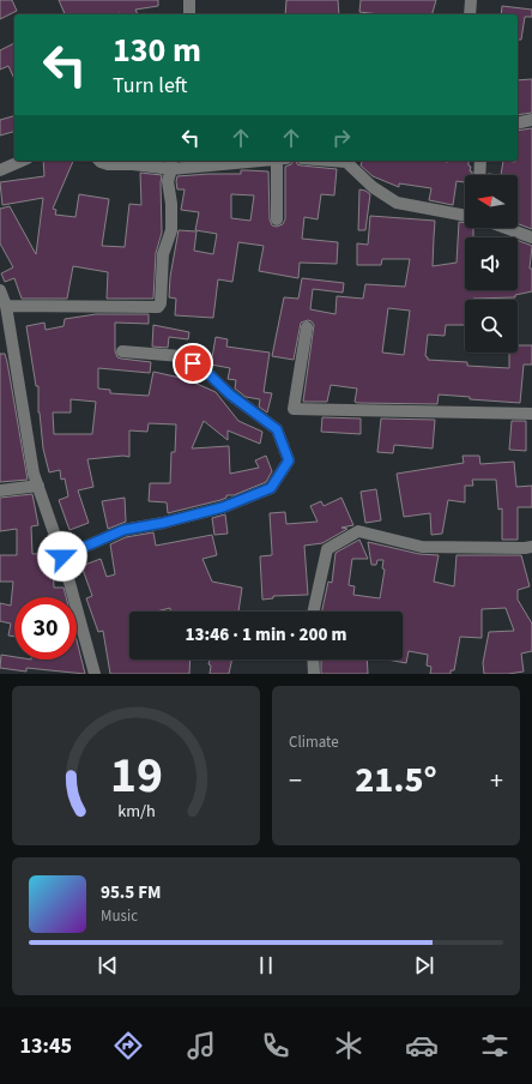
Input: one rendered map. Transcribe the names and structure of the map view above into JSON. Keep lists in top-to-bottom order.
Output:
{
  "north": "left",
  "page": {
    "turn": ["130 m", "Turn left"],
    "limit": "30",
    "trip": "13:46 · 1 min · 200 m",
    "tile": "Climate",
    "heat": ["−", "21.5°", "+"],
    "song": ["95.5 FM", "Music"],
    "tabs": "13:45",
    "gauge": ["19", "km/h"]
  }
}
